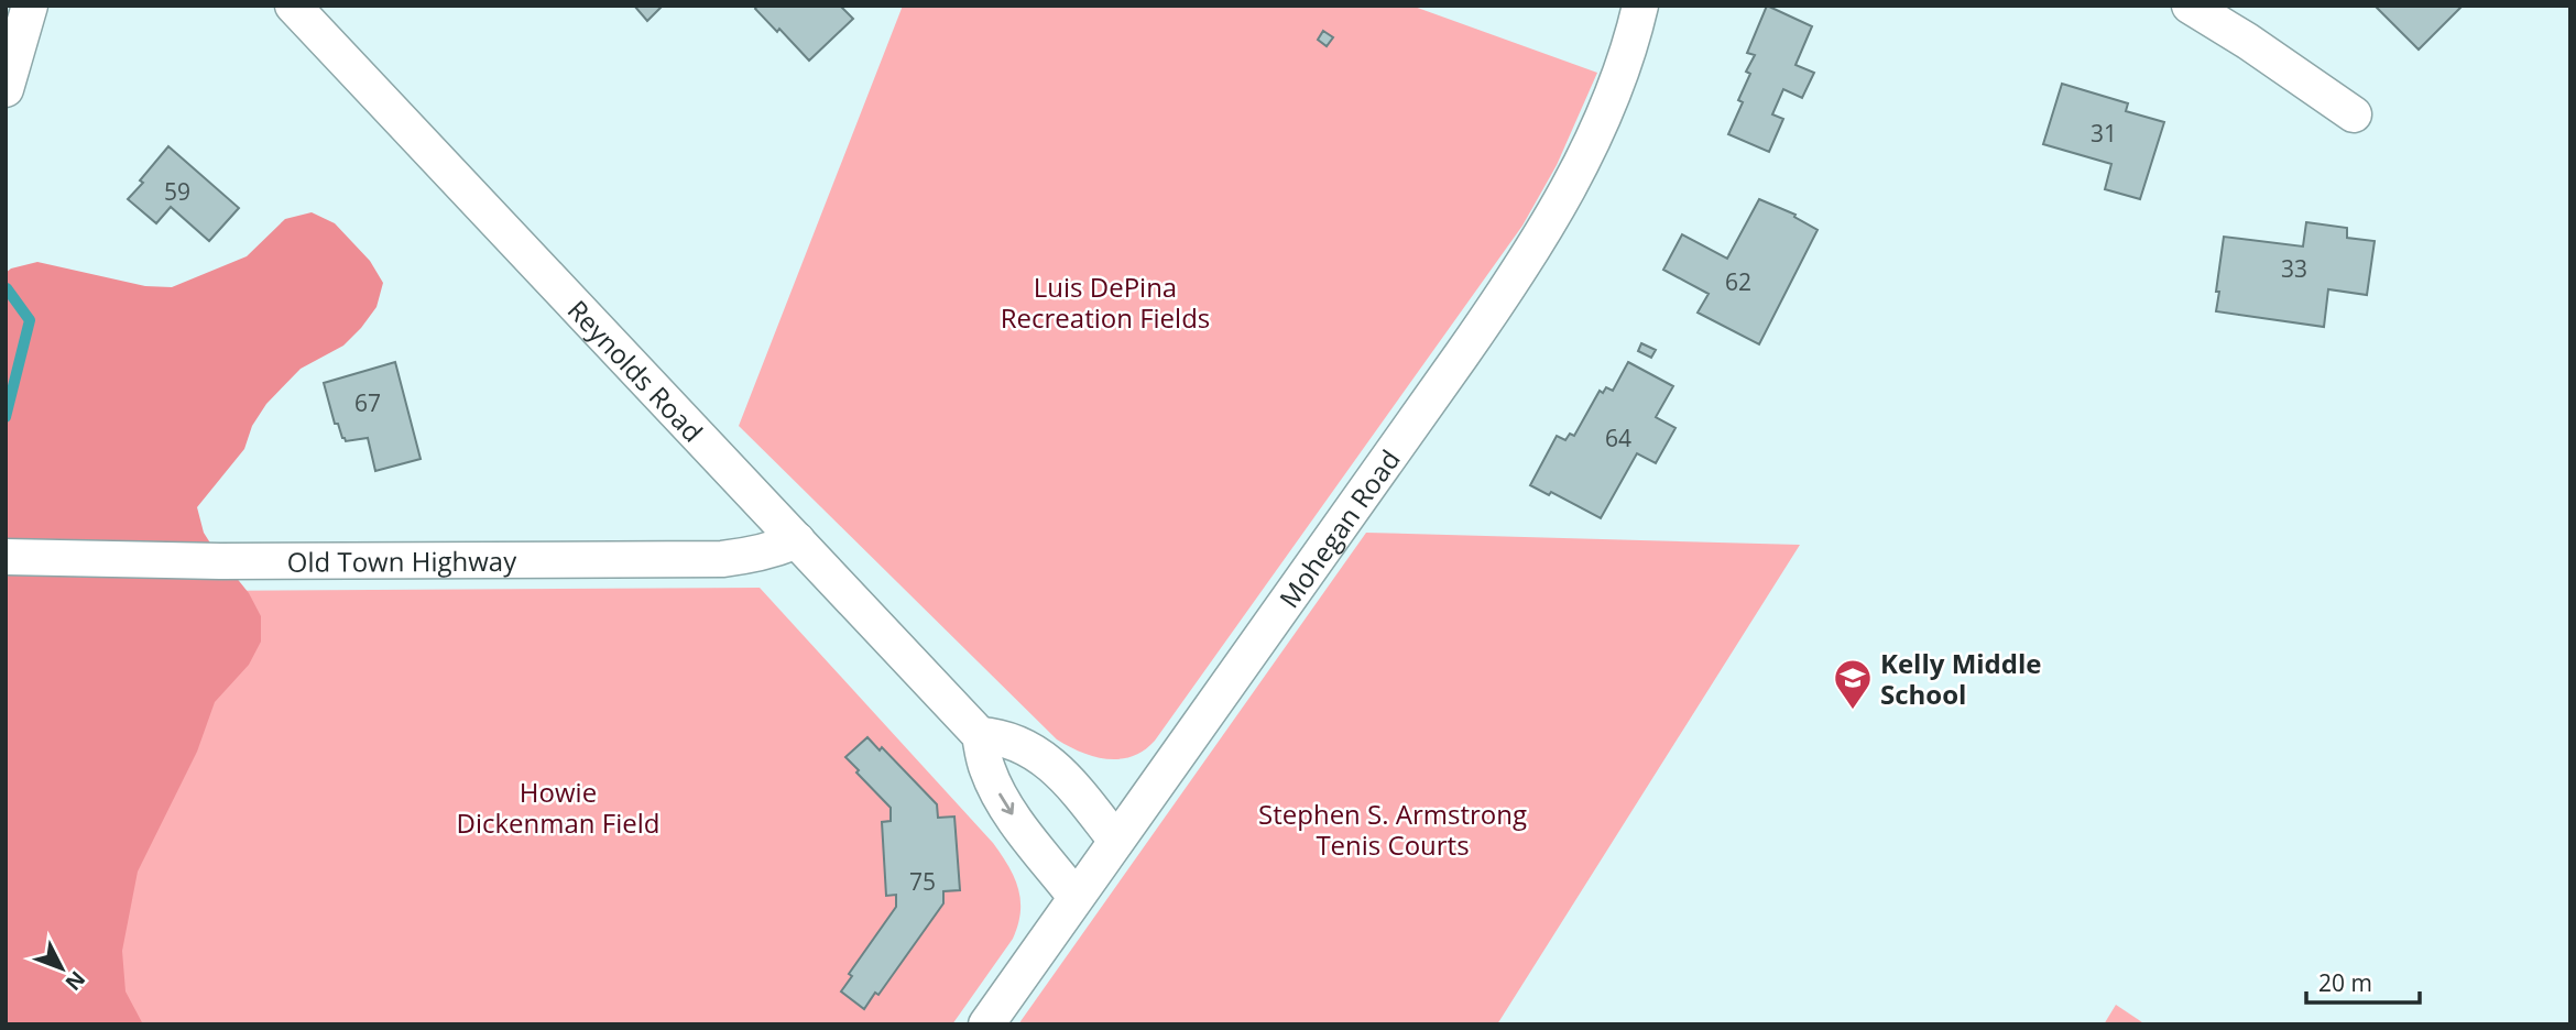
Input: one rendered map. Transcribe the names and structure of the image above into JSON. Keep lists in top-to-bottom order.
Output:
{
  "streets": {
    "street": ["Reynolds Road", "Mohegan Road", "Old Town Highway"]
  },
  "crossings": [
    ["Reynolds Road", "Mohegan Road"],
    ["Reynolds Road", "Old Town Highway"]
  ],
  "parks": ["Luis DePina Recreation Fields", "Howie Dickenman Field", "Stephen S. Armstrong Tenis Courts"],
  "places": {
    "school or university": ["Kelly Middle School"]
  },
  "house_numbers": [
    "31",
    "59",
    "33",
    "62",
    "67",
    "64",
    "75"
  ],
  "scale_bar": "20 m",
  "north": "bottom right"
}
